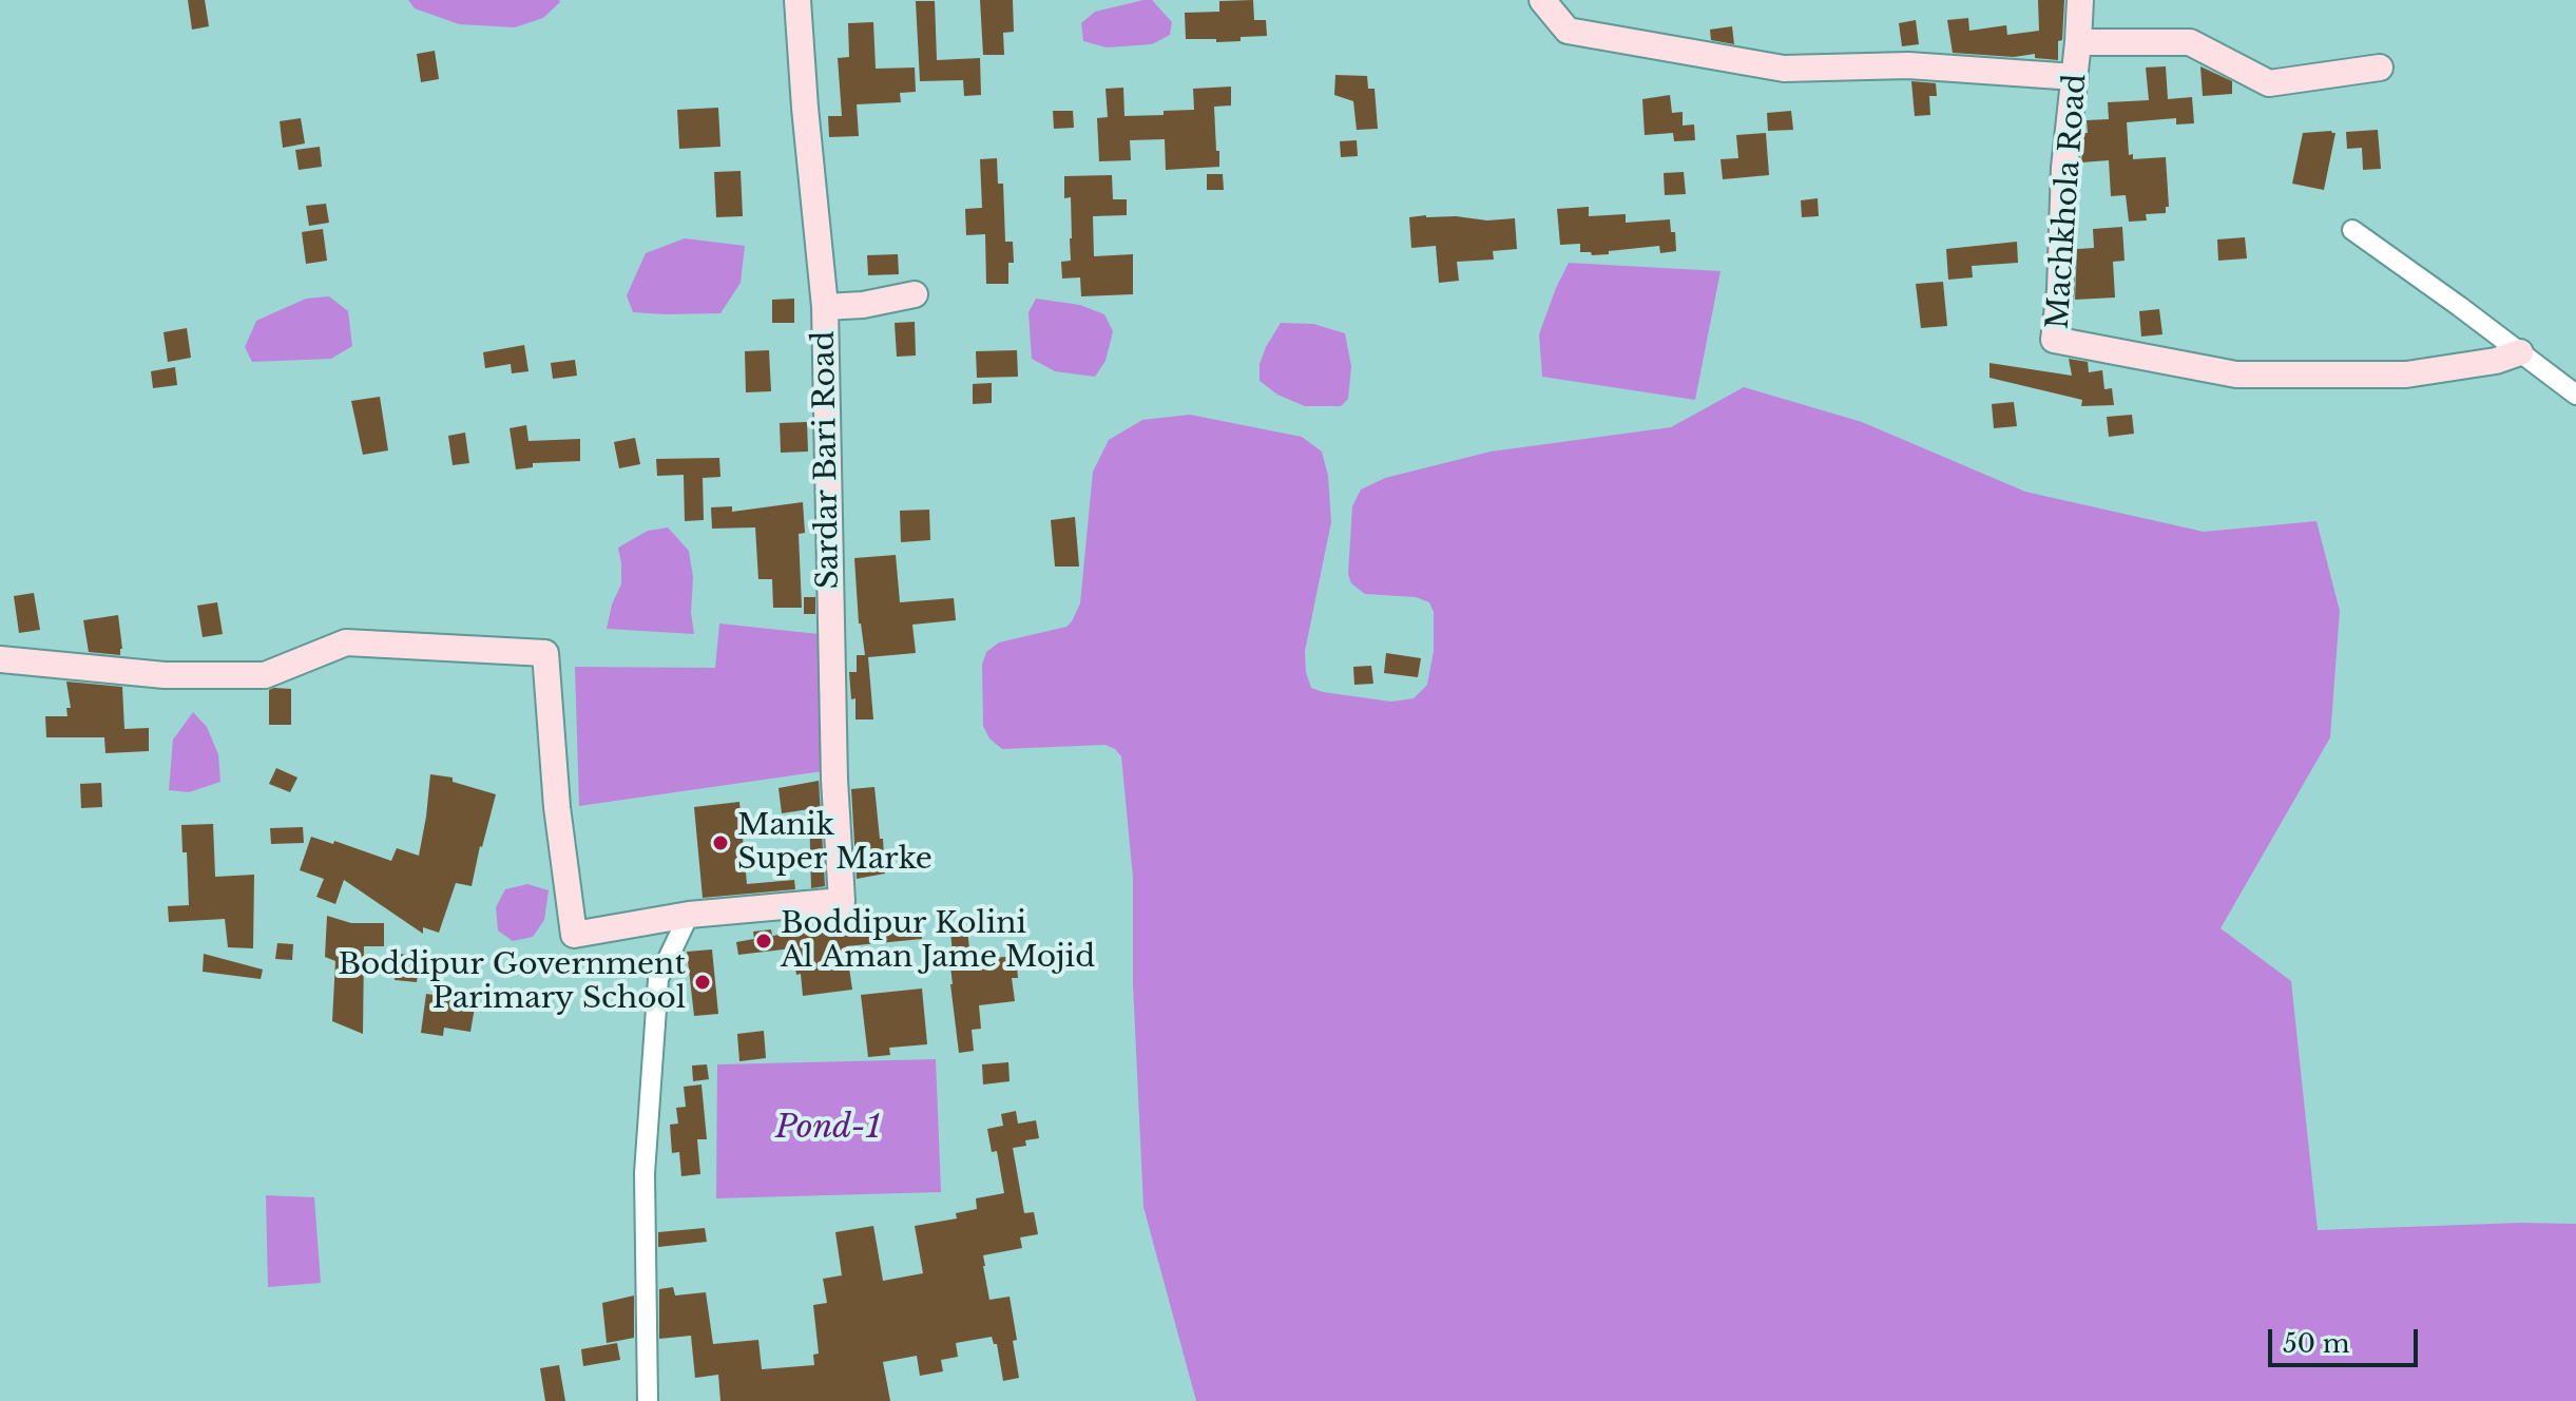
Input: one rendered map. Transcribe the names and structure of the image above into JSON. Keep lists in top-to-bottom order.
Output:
{
  "streets": {
    "main road": ["Machkhola Road", "Sardar Bari Road"]
  },
  "water": ["Pond-1"],
  "places": ["Manik Super Marke", "Boddipur Kolini Al Aman Jame Mojid", "Boddipur Government Parimary School"],
  "scale_bar": "50 m"
}
